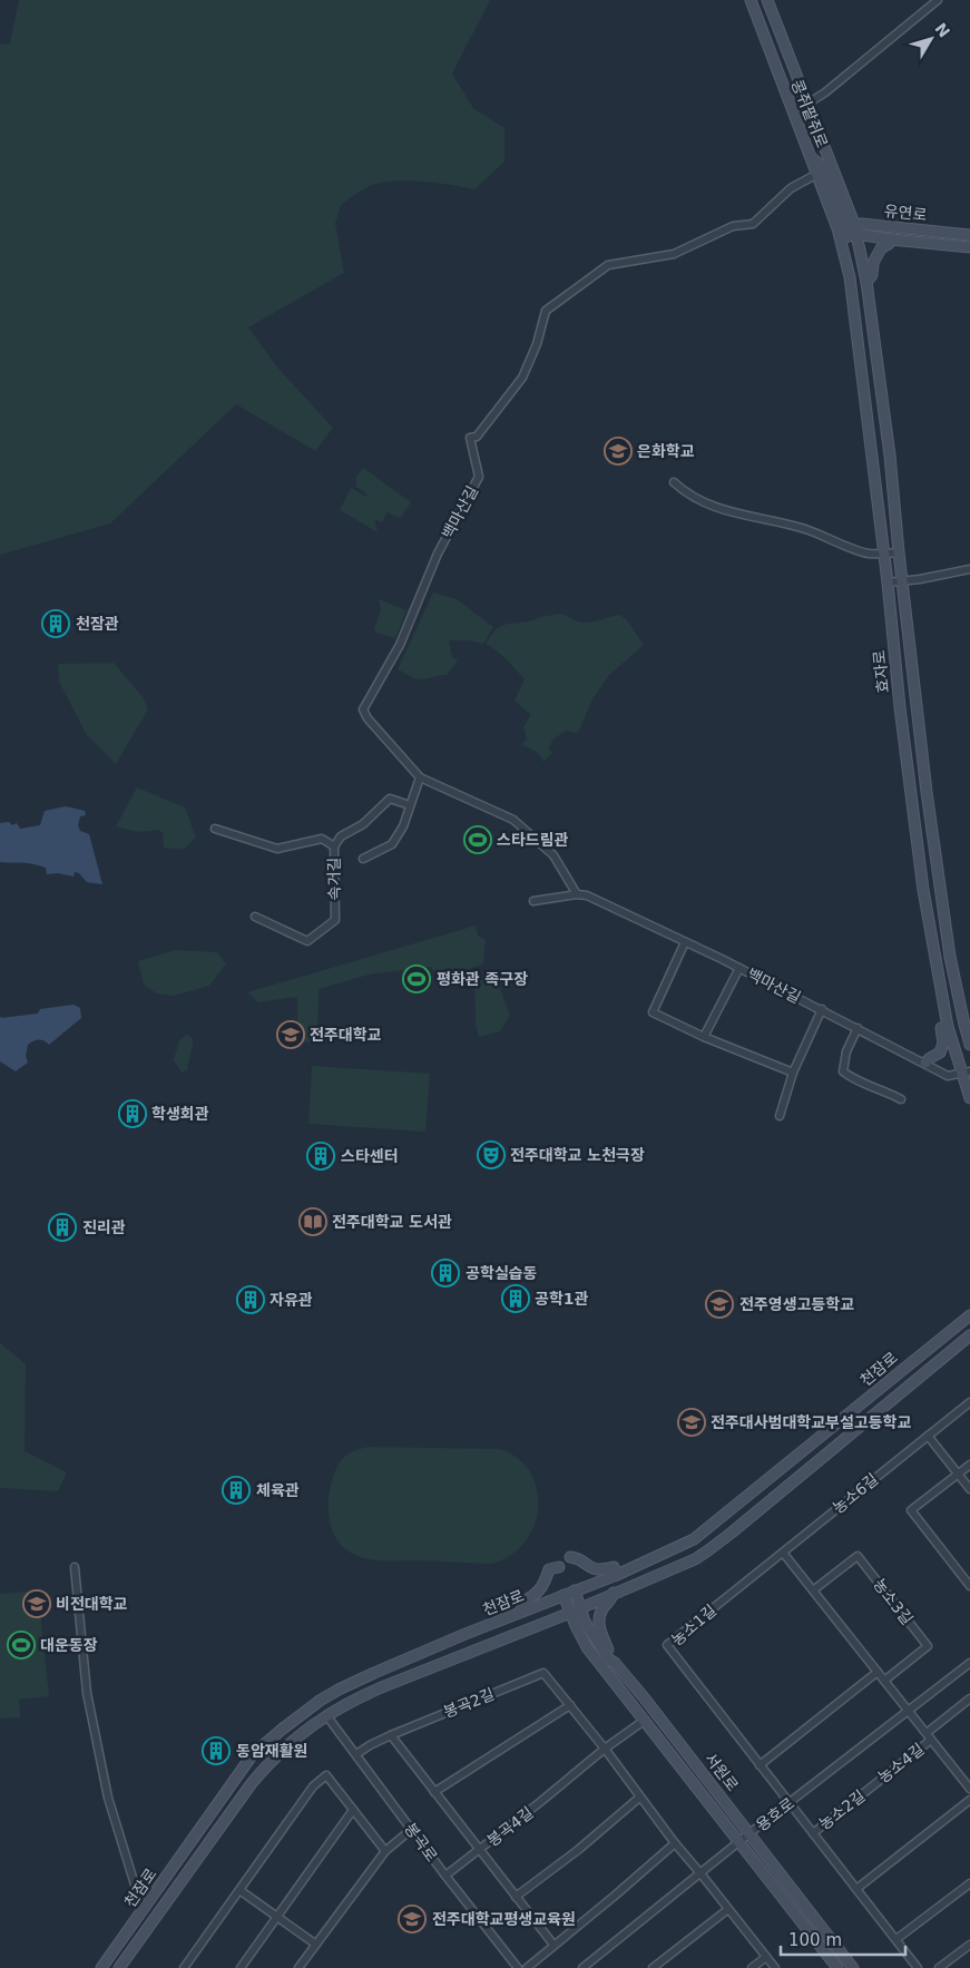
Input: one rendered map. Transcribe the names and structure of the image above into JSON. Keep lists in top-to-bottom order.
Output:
{
  "streets": {
    "main road": [
      "콩쥐팥쥐로",
      "유연로",
      "효자로",
      "천잠로",
      "서원로"
    ],
    "street": [
      "백마산길",
      "속거길",
      "농소6길",
      "농소3길",
      "농소1길",
      "봉곡2길",
      "농소4길",
      "농소2길",
      "용호로",
      "봉곡4길",
      "봉곡로"
    ]
  },
  "crossings": [
    ["콩쥐팥쥐로", "유연로"],
    ["콩쥐팥쥐로", "백마산길"],
    ["콩쥐팥쥐로", "효자로"],
    ["유연로", "효자로"],
    ["백마산길", "효자로"],
    ["백마산길", "속거길"],
    ["천잠로", "서원로"],
    ["천잠로", "봉곡로"],
    ["농소6길", "농소1길"],
    ["농소1길", "농소2길"],
    ["농소1길", "용호로"],
    ["봉곡2길", "용호로"],
    ["봉곡2길", "봉곡4길"],
    ["봉곡2길", "봉곡로"],
    ["농소4길", "농소2길"],
    ["농소4길", "용호로"],
    ["서원로", "용호로"],
    ["농소2길", "용호로"]
  ],
  "places": {
    "school or university": [
      "은화학교",
      "전주대학교",
      "전주영생고등학교",
      "전주대사범대학교부설고등학교",
      "비전대학교",
      "전주대학교평생교육원"
    ],
    "building": [
      "천잠관",
      "학생회관",
      "스타센터",
      "진리관",
      "공학실습동",
      "공학1관",
      "자유관",
      "체육관",
      "동암재활원"
    ],
    "sports": ["스타드림관", "평화관 족구장", "대운동장"],
    "theatre": ["전주대학교 노천극장"],
    "library": ["전주대학교 도서관"]
  },
  "scale_bar": "100 m",
  "north": "top right"
}
